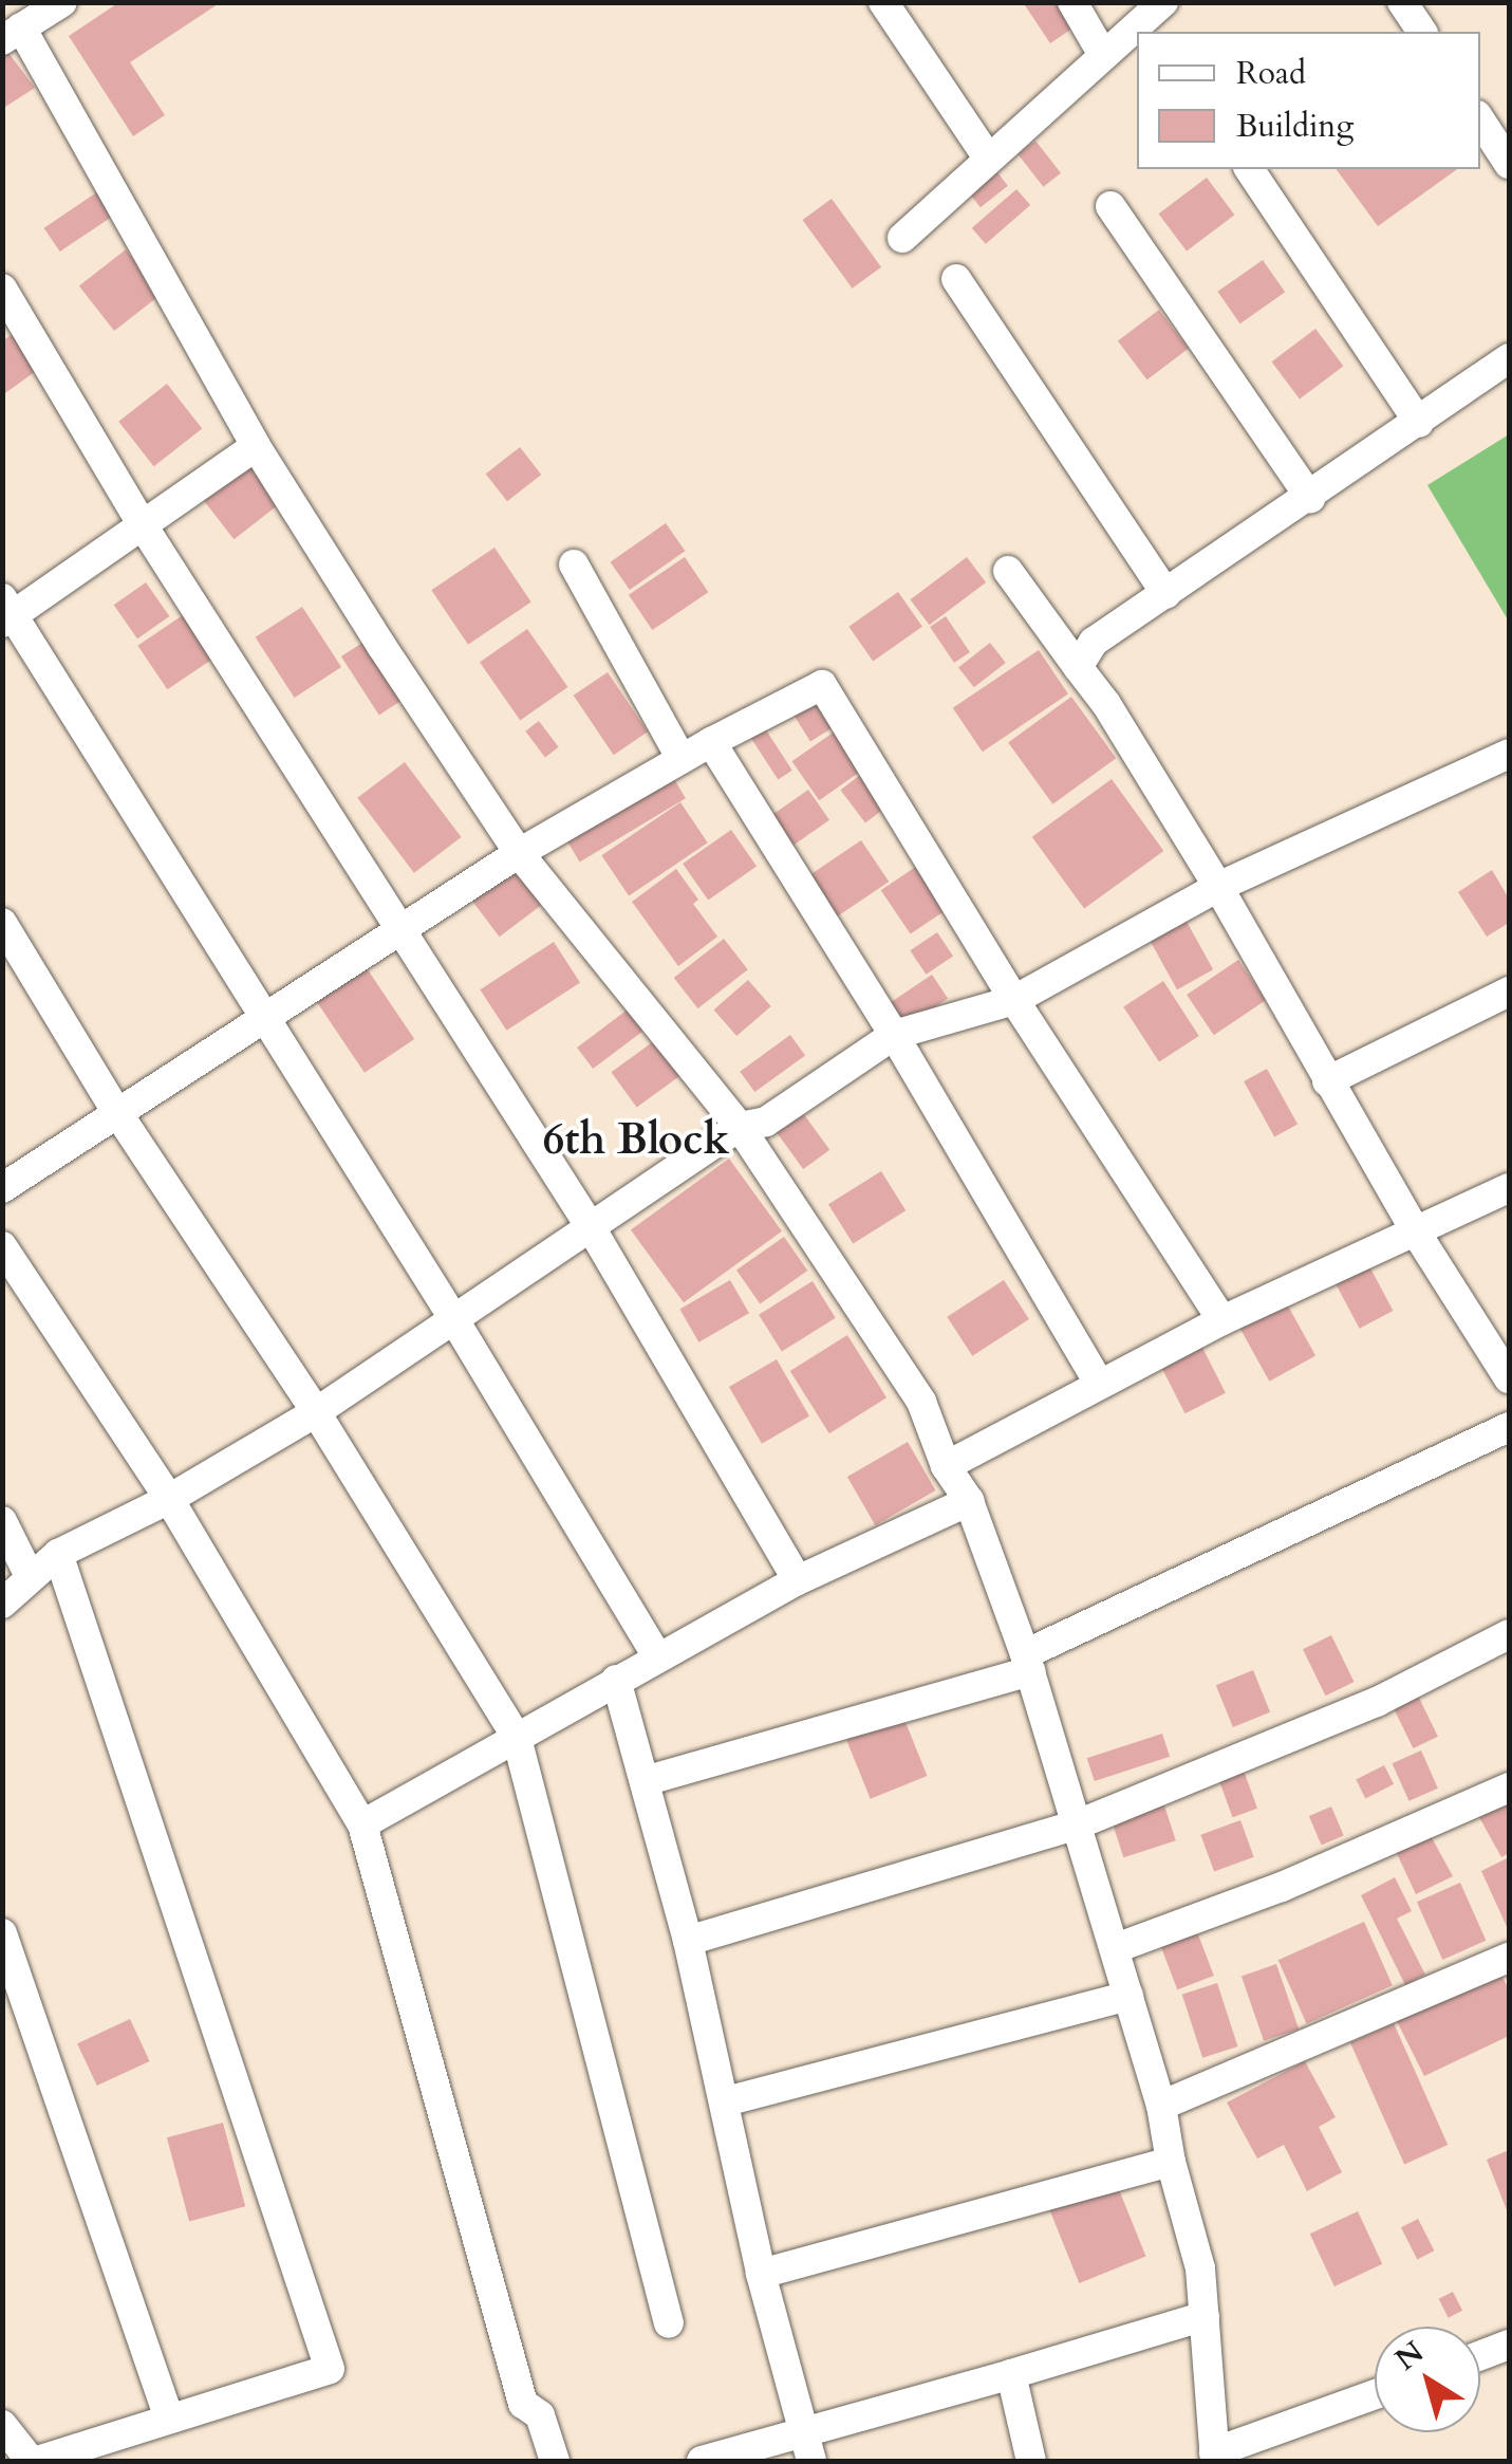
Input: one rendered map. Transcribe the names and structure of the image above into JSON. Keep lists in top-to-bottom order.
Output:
{
  "districts": ["6th Block"],
  "legend": ["Road", "Building"],
  "north": "top left"
}
